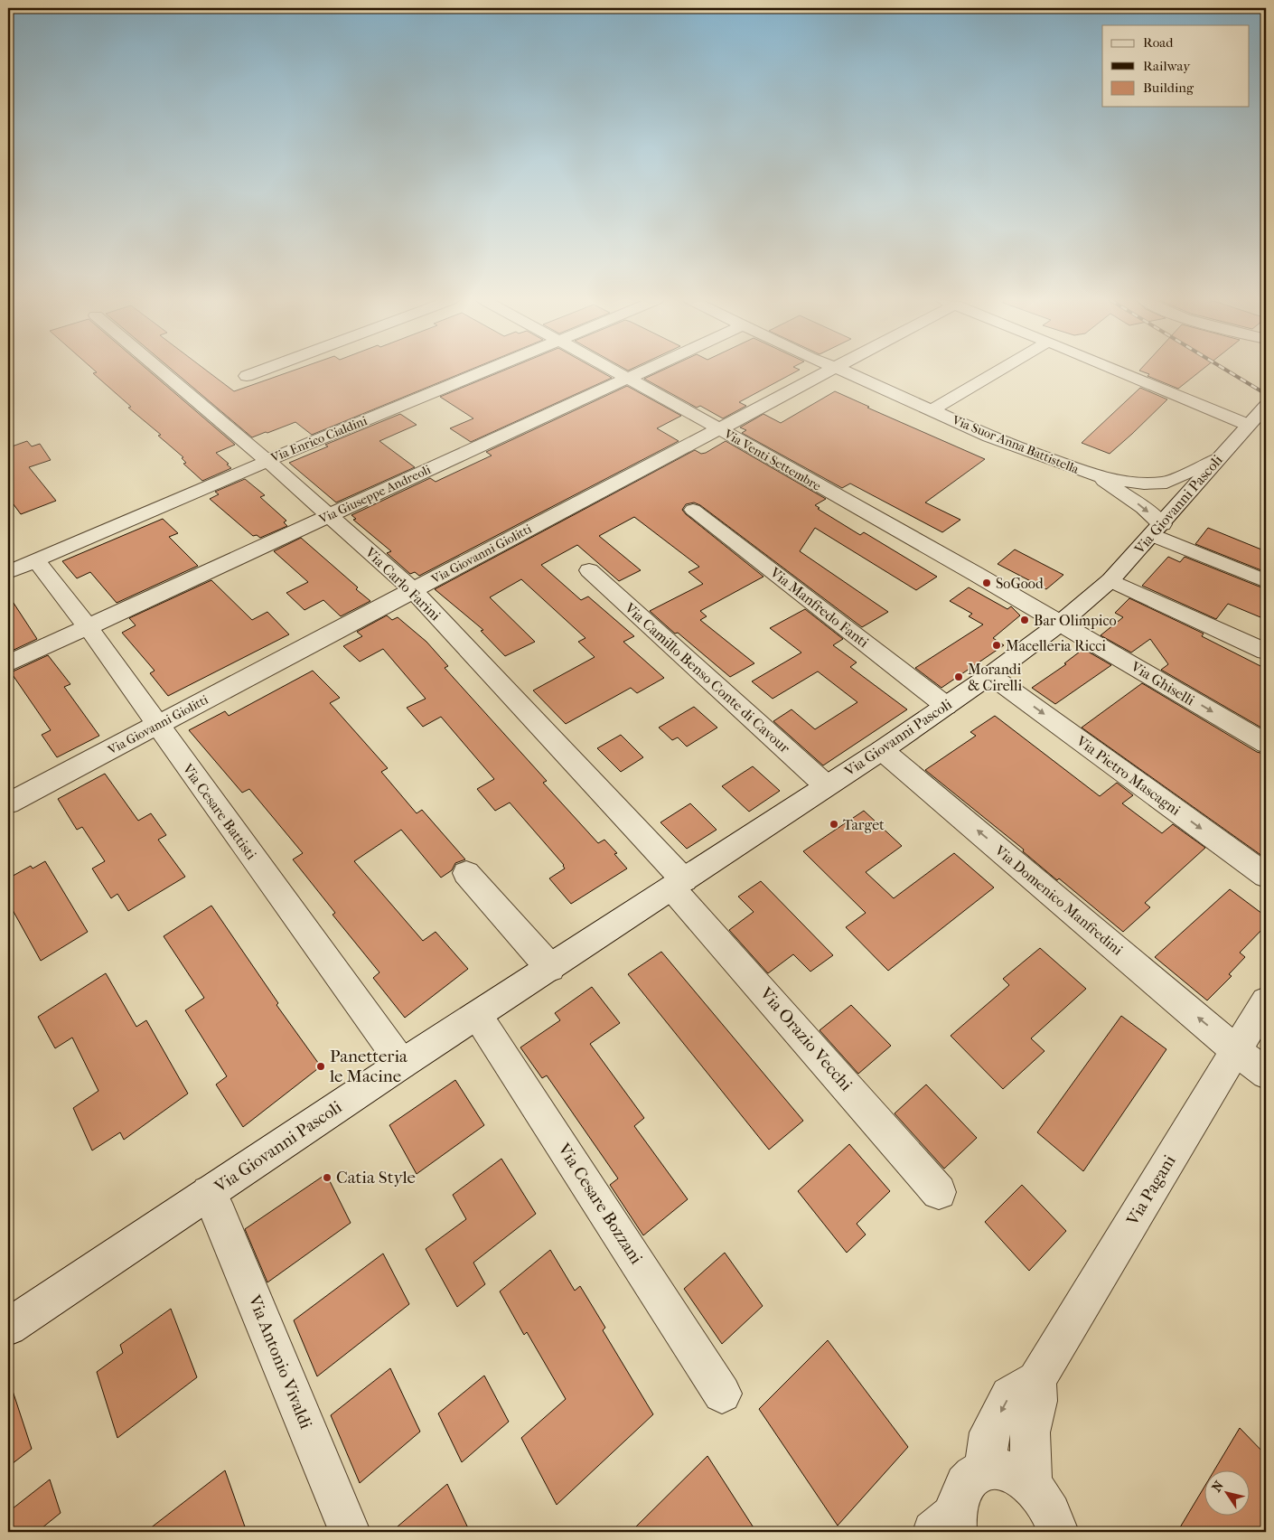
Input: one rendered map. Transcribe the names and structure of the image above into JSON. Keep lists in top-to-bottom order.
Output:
{
  "streets": {
    "street": [
      "Via Enrico Cialdini",
      "Via Suor Anna Battistella",
      "Via Venti Settembre",
      "Via Giuseppe Andreoli",
      "Via Giovanni Pascoli",
      "Via Giovanni Giolitti",
      "Via Carlo Farini",
      "Via Manfredo Fanti",
      "Via Camillo Benso Conte di Cavour",
      "Via Ghiselli",
      "Via Pietro Mascagni",
      "Via Cesare Battisti",
      "Via Domenico Manfredini",
      "Via Orazio Vecchi",
      "Via Pagani",
      "Via Cesare Bozzani",
      "Via Antonio Vivaldi"
    ]
  },
  "crossings": [
    ["Via Enrico Cialdini", "Via Carlo Farini"],
    ["Via Enrico Cialdini", "Via Cesare Battisti"],
    ["Via Venti Settembre", "Via Giuseppe Andreoli"],
    ["Via Venti Settembre", "Via Giovanni Pascoli"],
    ["Via Venti Settembre", "Via Giovanni Giolitti"],
    ["Via Venti Settembre", "Via Ghiselli"],
    ["Via Giuseppe Andreoli", "Via Carlo Farini"],
    ["Via Giuseppe Andreoli", "Via Cesare Battisti"],
    ["Via Giovanni Pascoli", "Via Carlo Farini"],
    ["Via Giovanni Pascoli", "Via Manfredo Fanti"],
    ["Via Giovanni Pascoli", "Via Camillo Benso Conte di Cavour"],
    ["Via Giovanni Pascoli", "Via Ghiselli"],
    ["Via Giovanni Pascoli", "Via Pietro Mascagni"],
    ["Via Giovanni Pascoli", "Via Cesare Battisti"],
    ["Via Giovanni Pascoli", "Via Domenico Manfredini"],
    ["Via Giovanni Pascoli", "Via Orazio Vecchi"],
    ["Via Giovanni Pascoli", "Via Cesare Bozzani"],
    ["Via Giovanni Pascoli", "Via Antonio Vivaldi"],
    ["Via Giovanni Giolitti", "Via Carlo Farini"],
    ["Via Giovanni Giolitti", "Via Cesare Battisti"],
    ["Via Carlo Farini", "Via Orazio Vecchi"],
    ["Via Domenico Manfredini", "Via Pagani"]
  ],
  "one_way": ["Via Domenico Manfredini"],
  "places": [
    "SoGood",
    "Bar Olimpico",
    "Macelleria Ricci",
    "Morandi & Cirelli",
    "Target",
    "Panetteria le Macine",
    "Catia Style"
  ],
  "legend": ["Road", "Railway", "Building"],
  "north": "top left"
}
